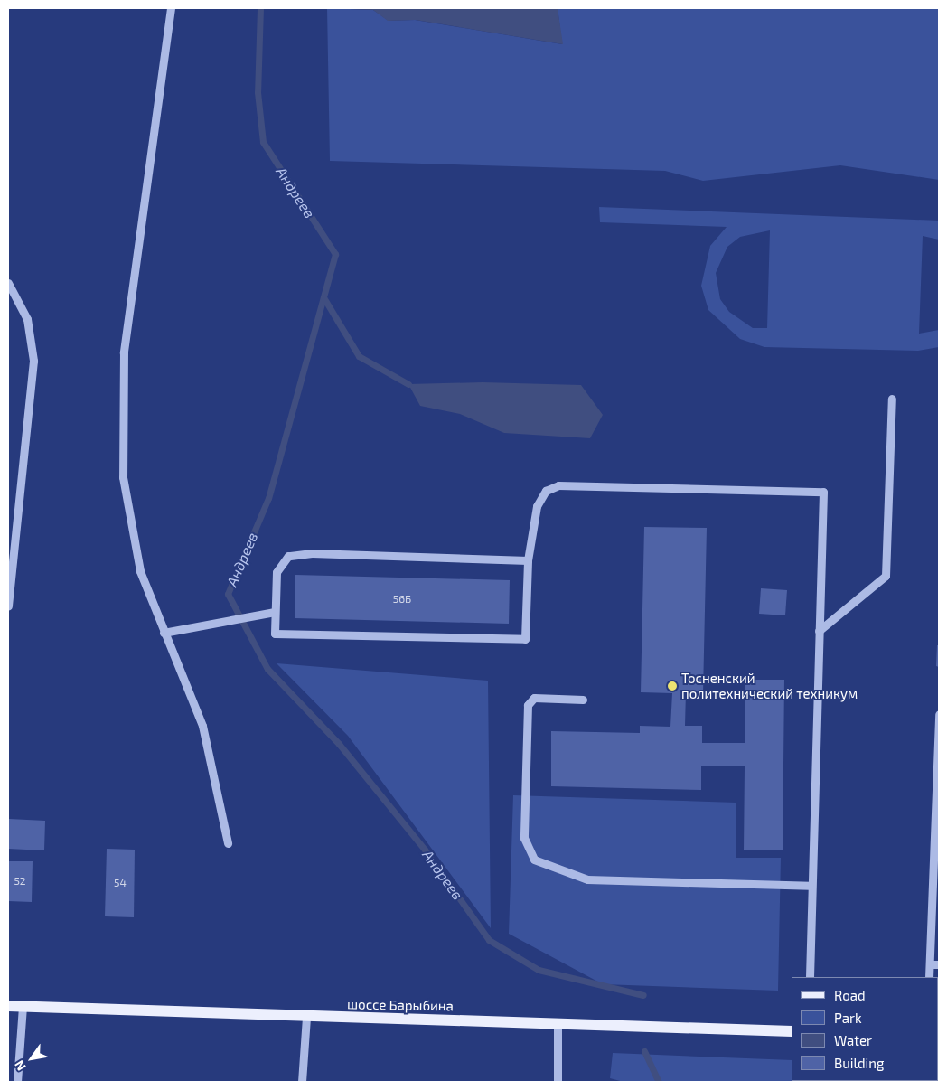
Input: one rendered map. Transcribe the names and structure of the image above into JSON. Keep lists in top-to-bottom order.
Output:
{
  "streets": {
    "main road": ["шоссе Барыбина"]
  },
  "water": ["Андреев"],
  "places": ["Тосненский политехнический техникум"],
  "house_numbers": ["56Б", "52", "54"],
  "legend": [
    "Road",
    "Park",
    "Water",
    "Building"
  ],
  "north": "bottom left"
}
